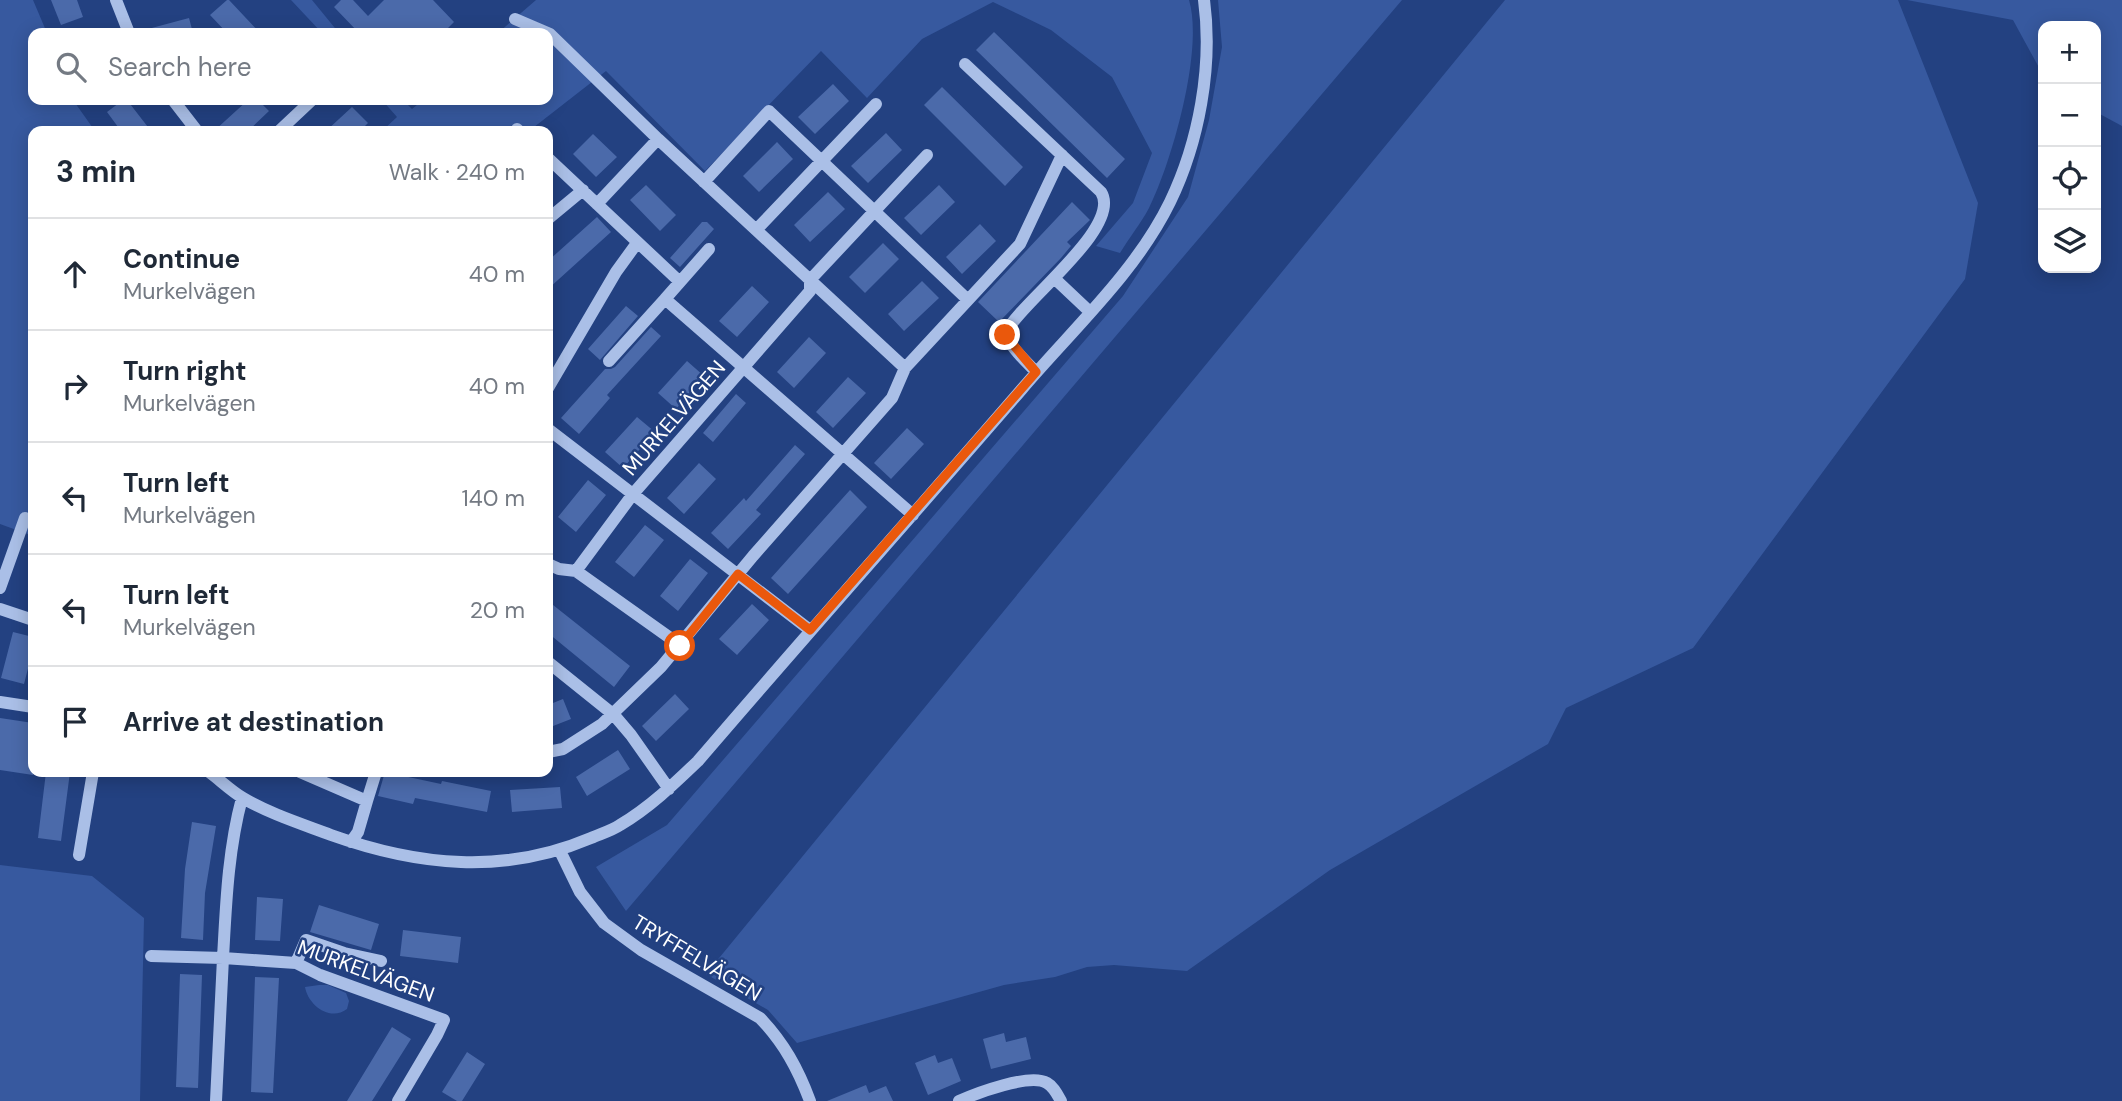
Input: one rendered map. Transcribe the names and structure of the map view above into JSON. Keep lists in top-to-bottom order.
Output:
{
  "streets": {
    "street": ["MURKELVÄGEN", "TRYFFELVÄGEN"]
  },
  "page": {
    "map_buttons": ["+", "−"],
    "search": "Search here",
    "heading": ["3 min", "Walk · 240 m"],
    "list": [
      ["Continue", "Murkelvägen", "40 m"],
      ["Turn right", "Murkelvägen", "40 m"],
      ["Turn left", "Murkelvägen", "140 m"],
      ["Turn left", "Murkelvägen", "20 m"],
      "Arrive at destination"
    ]
  }
}
